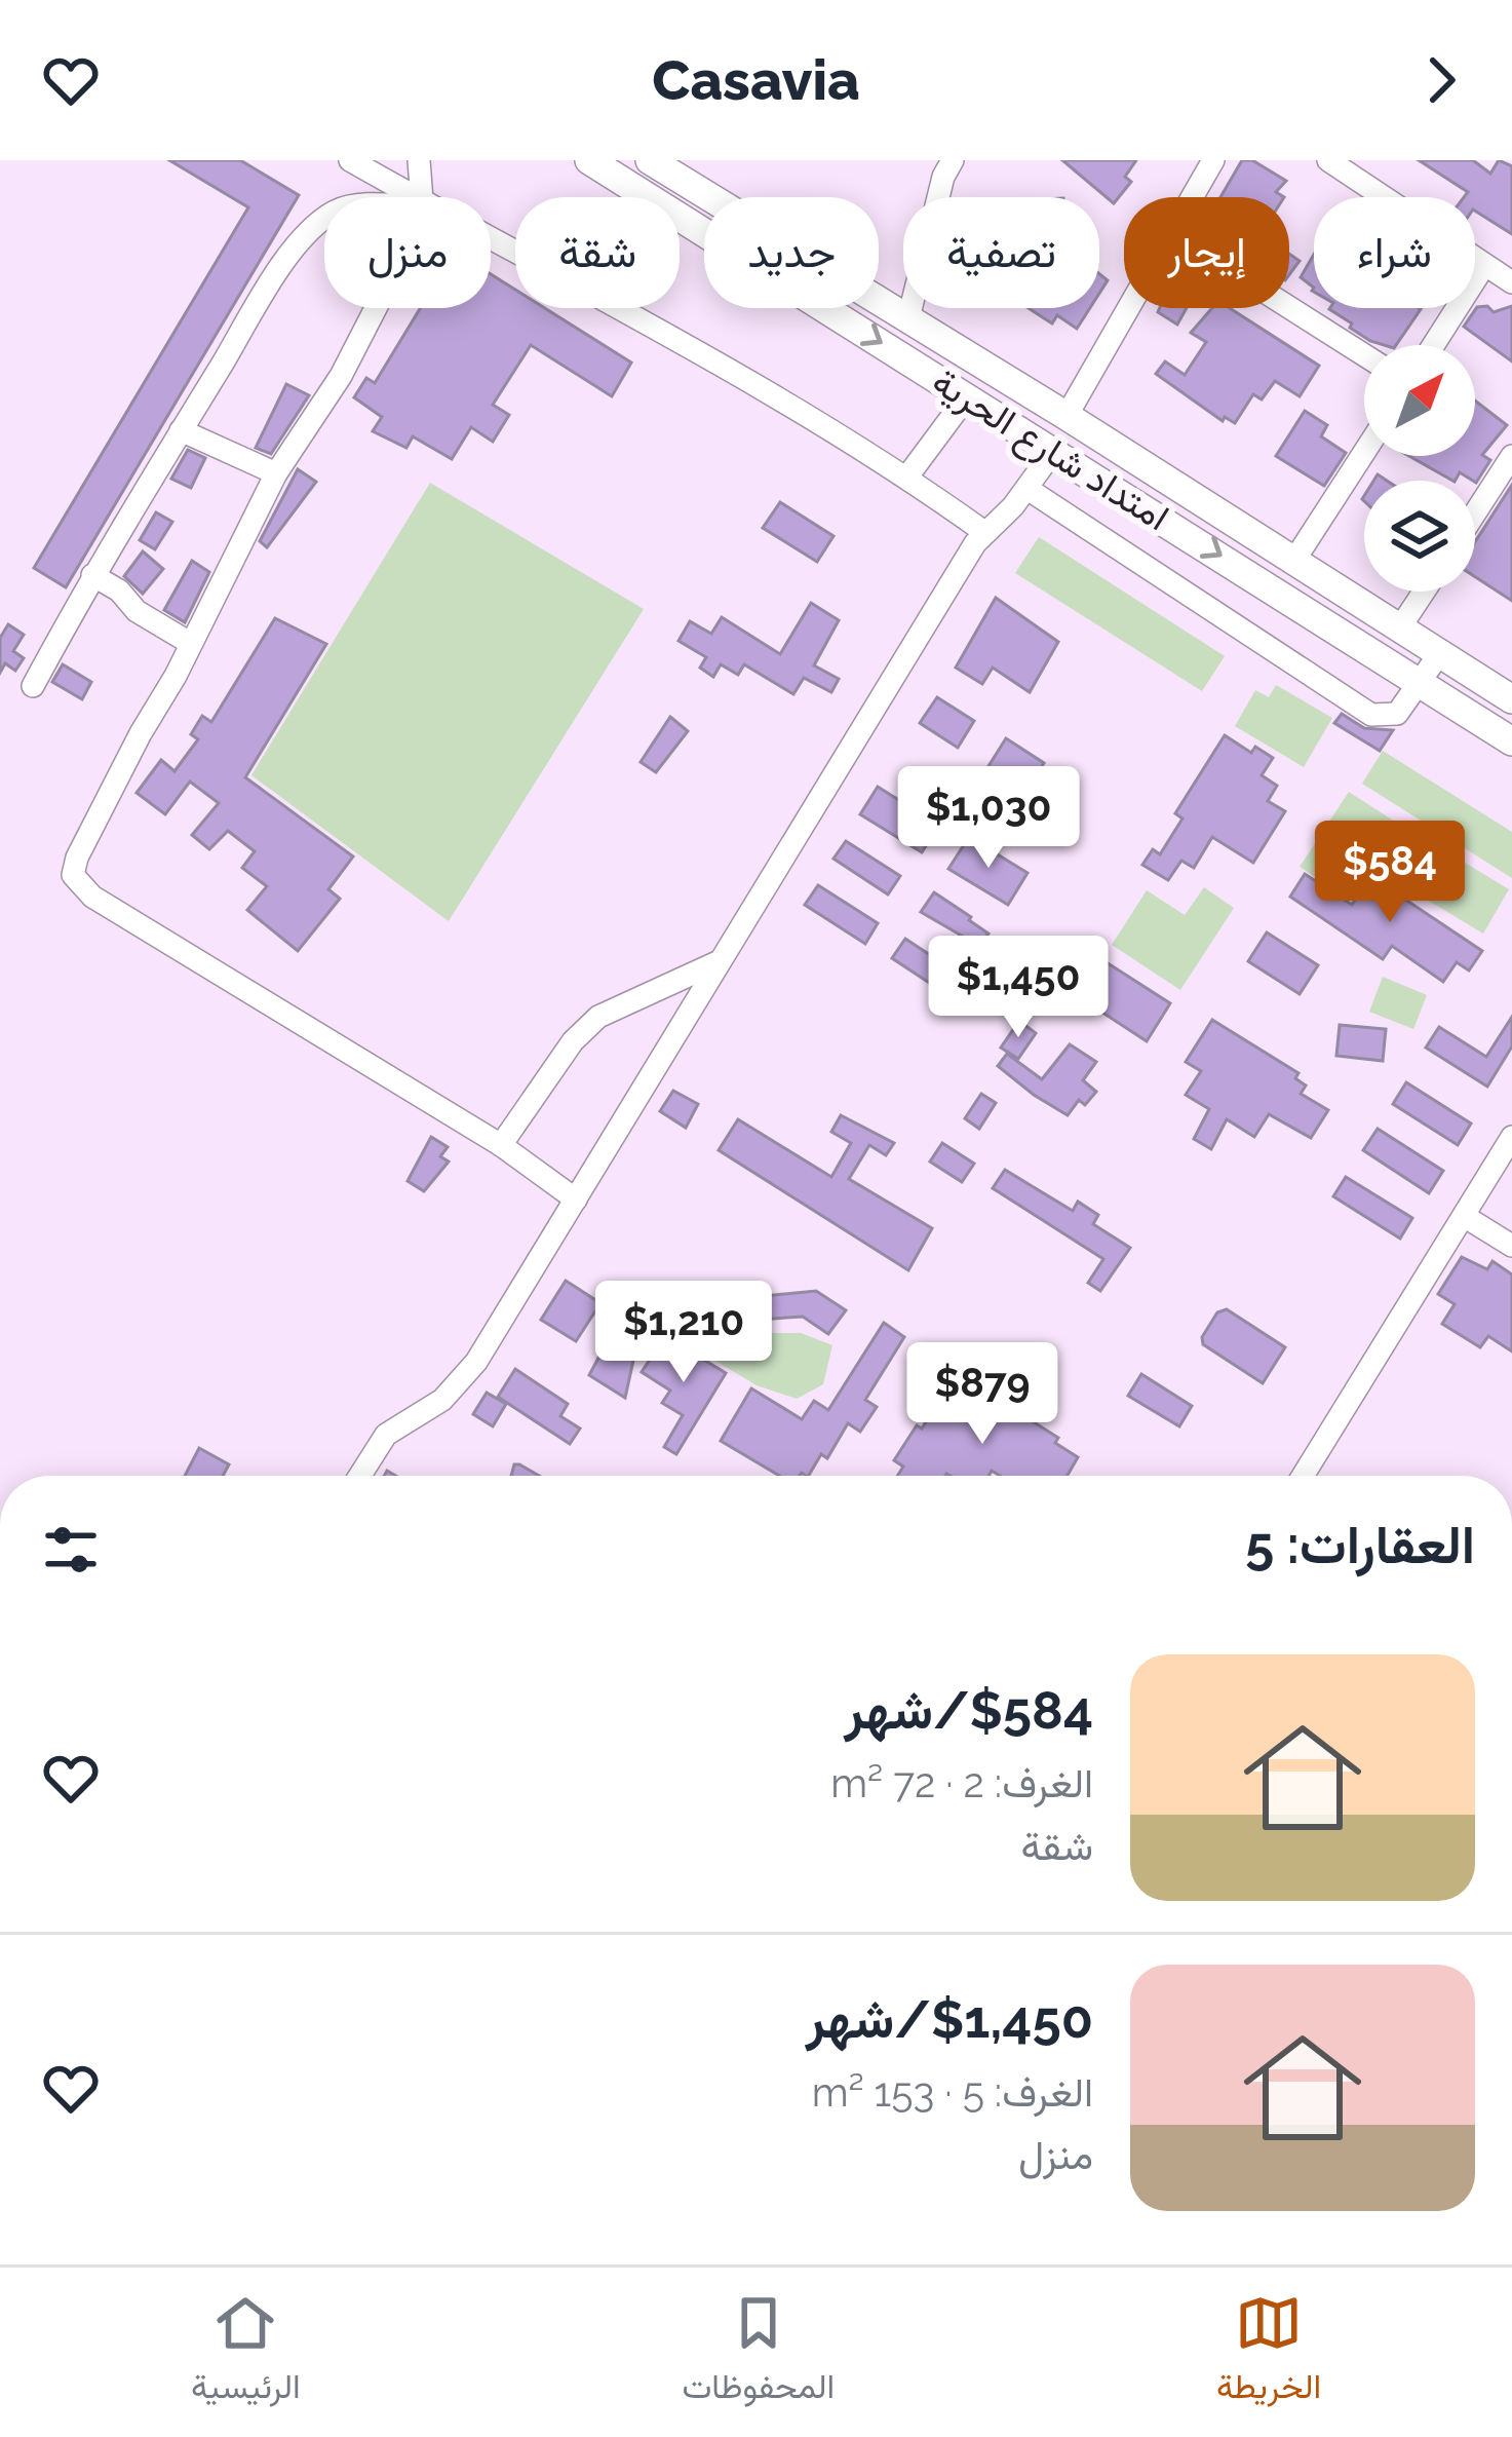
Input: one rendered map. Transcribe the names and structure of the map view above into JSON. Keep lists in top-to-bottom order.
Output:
{
  "streets": {
    "main road": ["امتداد شارع الحرية"]
  },
  "north": "top right",
  "page": {
    "header": "Casavia",
    "chip": [
      "شراء",
      "إيجار",
      "تصفية",
      "جديد",
      "شقة",
      "منزل"
    ],
    "price": [
      "$1,030",
      "$584",
      "$1,450",
      "$1,210",
      "$879"
    ],
    "heading": "العقارات: 5",
    "list": [
      {
        "name": "$584/شهر",
        "note": "الغرف: 2 · 72 m² · شقة"
      },
      {
        "name": "$1,450/شهر",
        "note": "الغرف: 5 · 153 m² · منزل"
      }
    ],
    "tabs": ["الخريطة", "المحفوظات", "الرئيسية"]
  }
}
